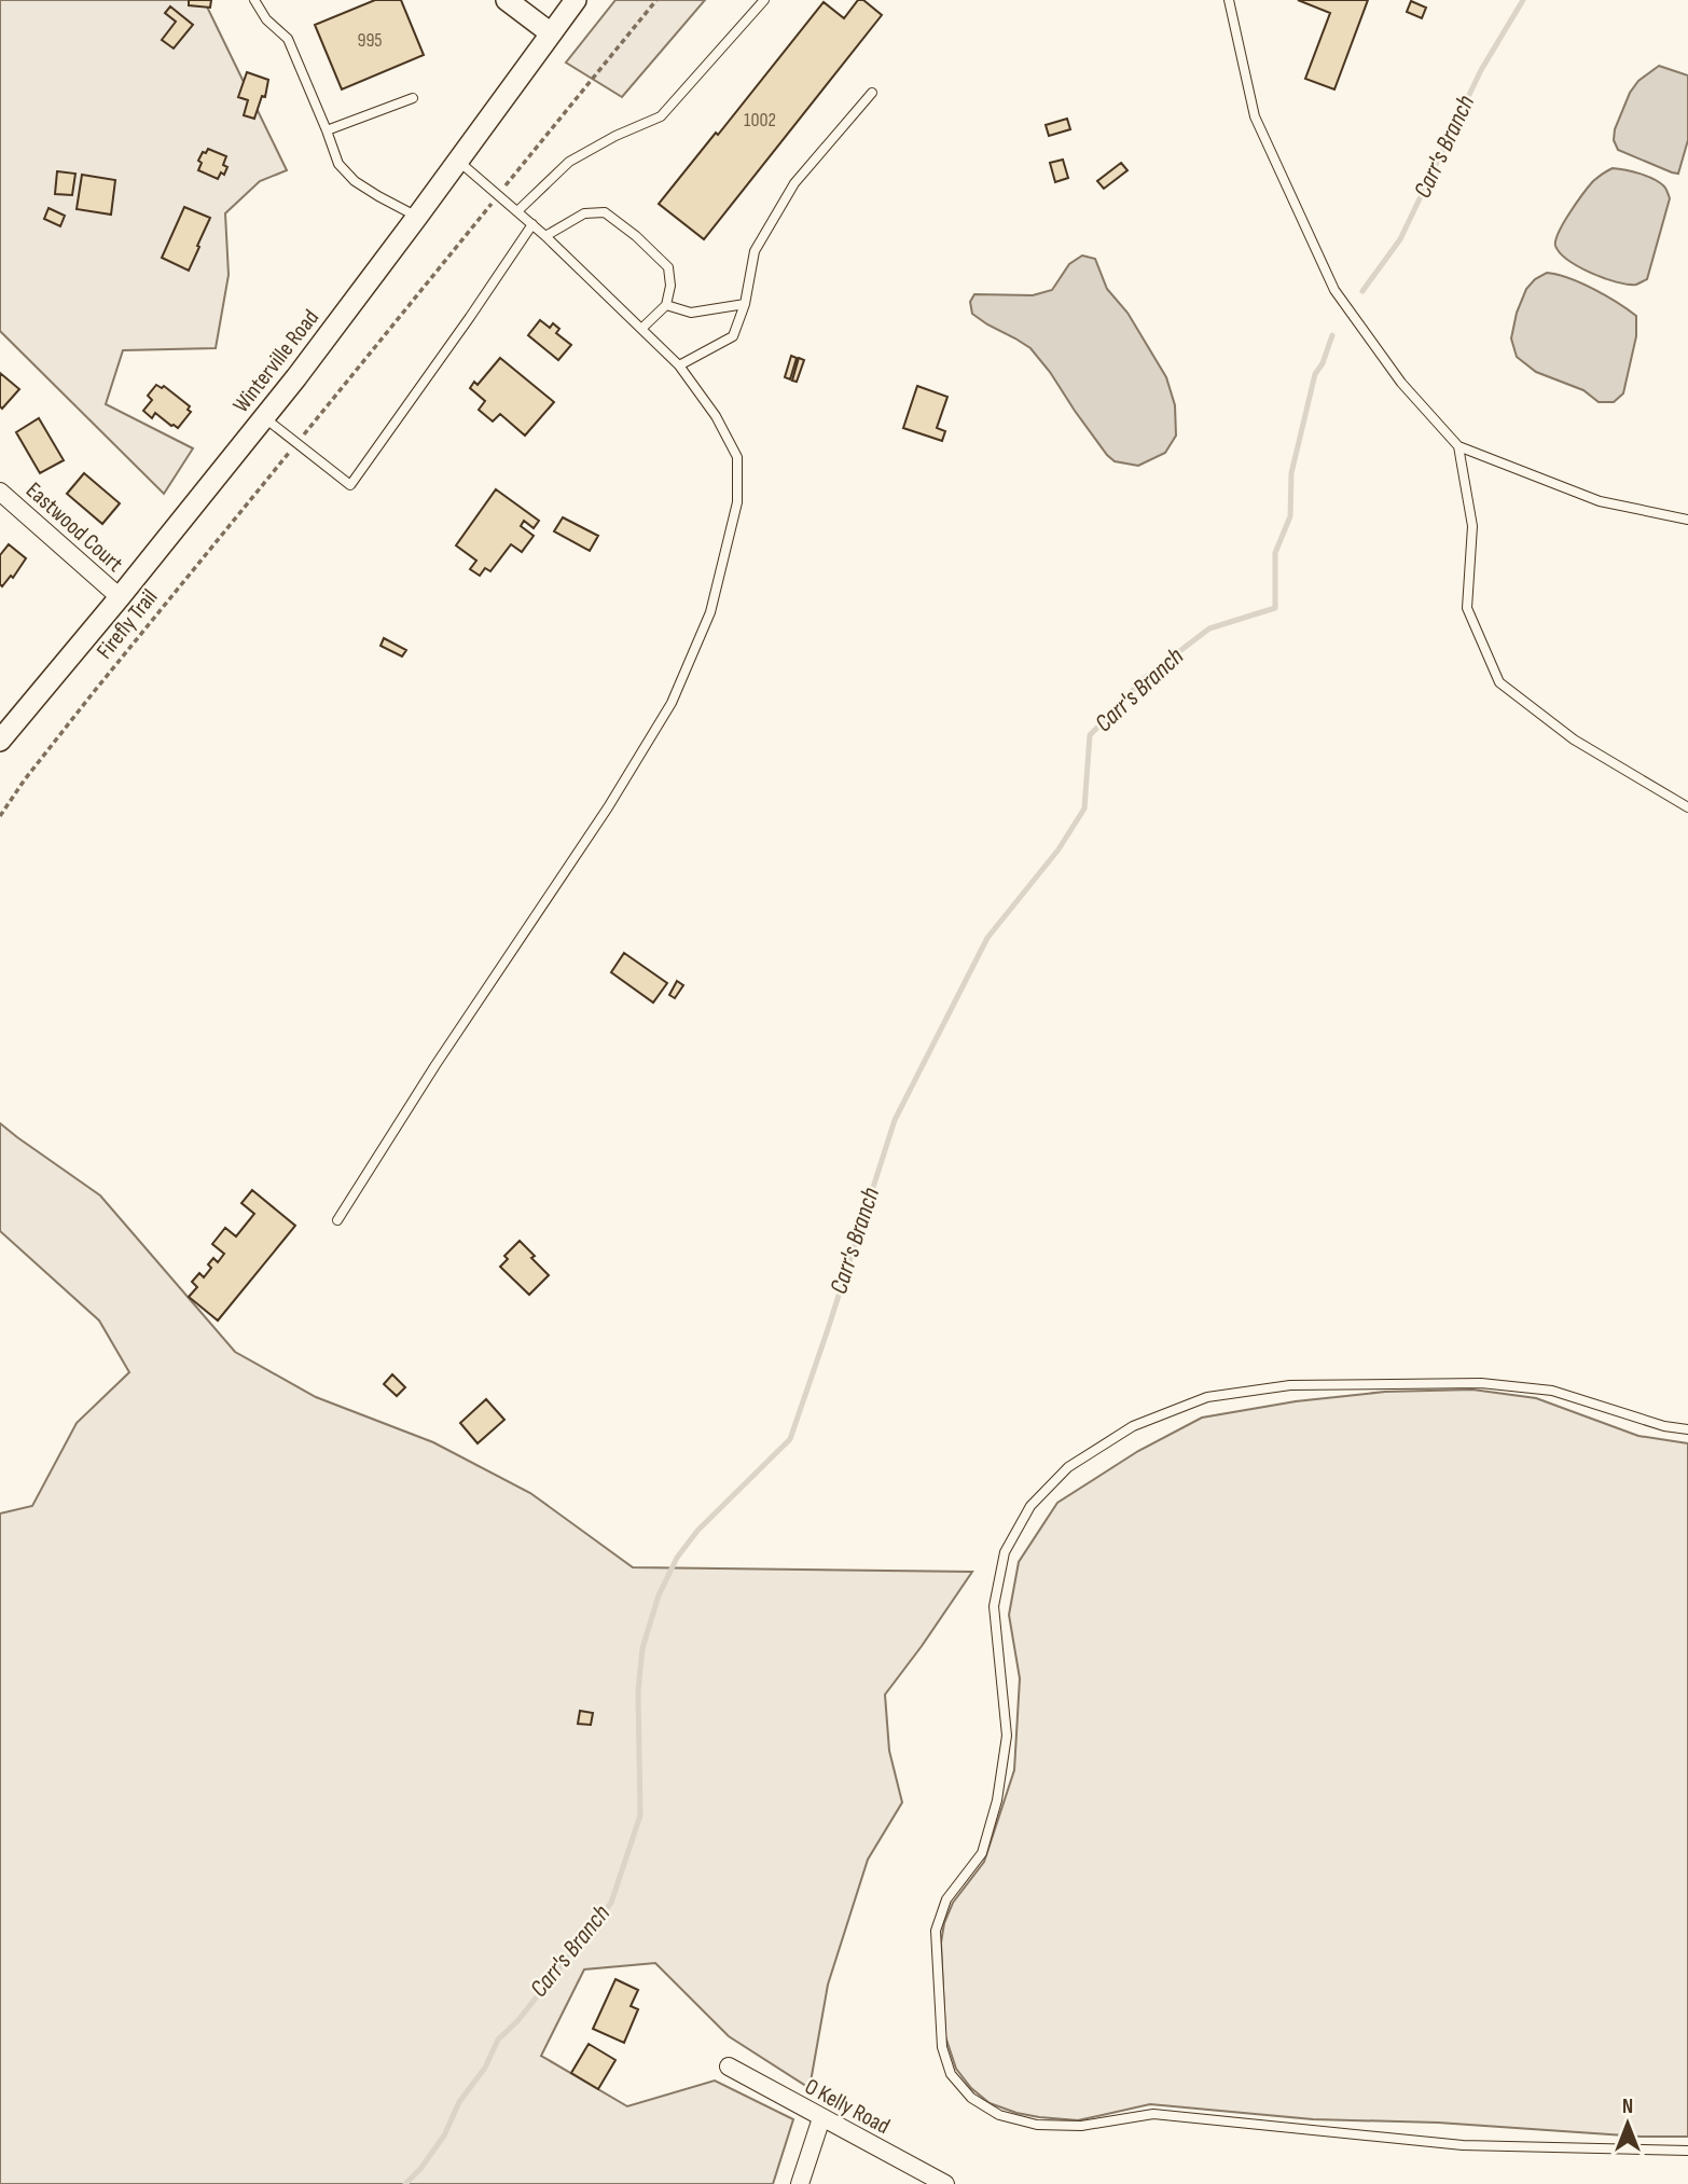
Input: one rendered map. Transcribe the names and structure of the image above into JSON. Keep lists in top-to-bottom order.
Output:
{
  "streets": {
    "street": ["Winterville Road", "Eastwood Court", "O Kelly Road"],
    "path": ["Firefly Trail"]
  },
  "crossings": [
    ["Winterville Road", "Eastwood Court"]
  ],
  "water": ["Carr's Branch"],
  "house_numbers": ["995", "1002"],
  "north": "top"
}
